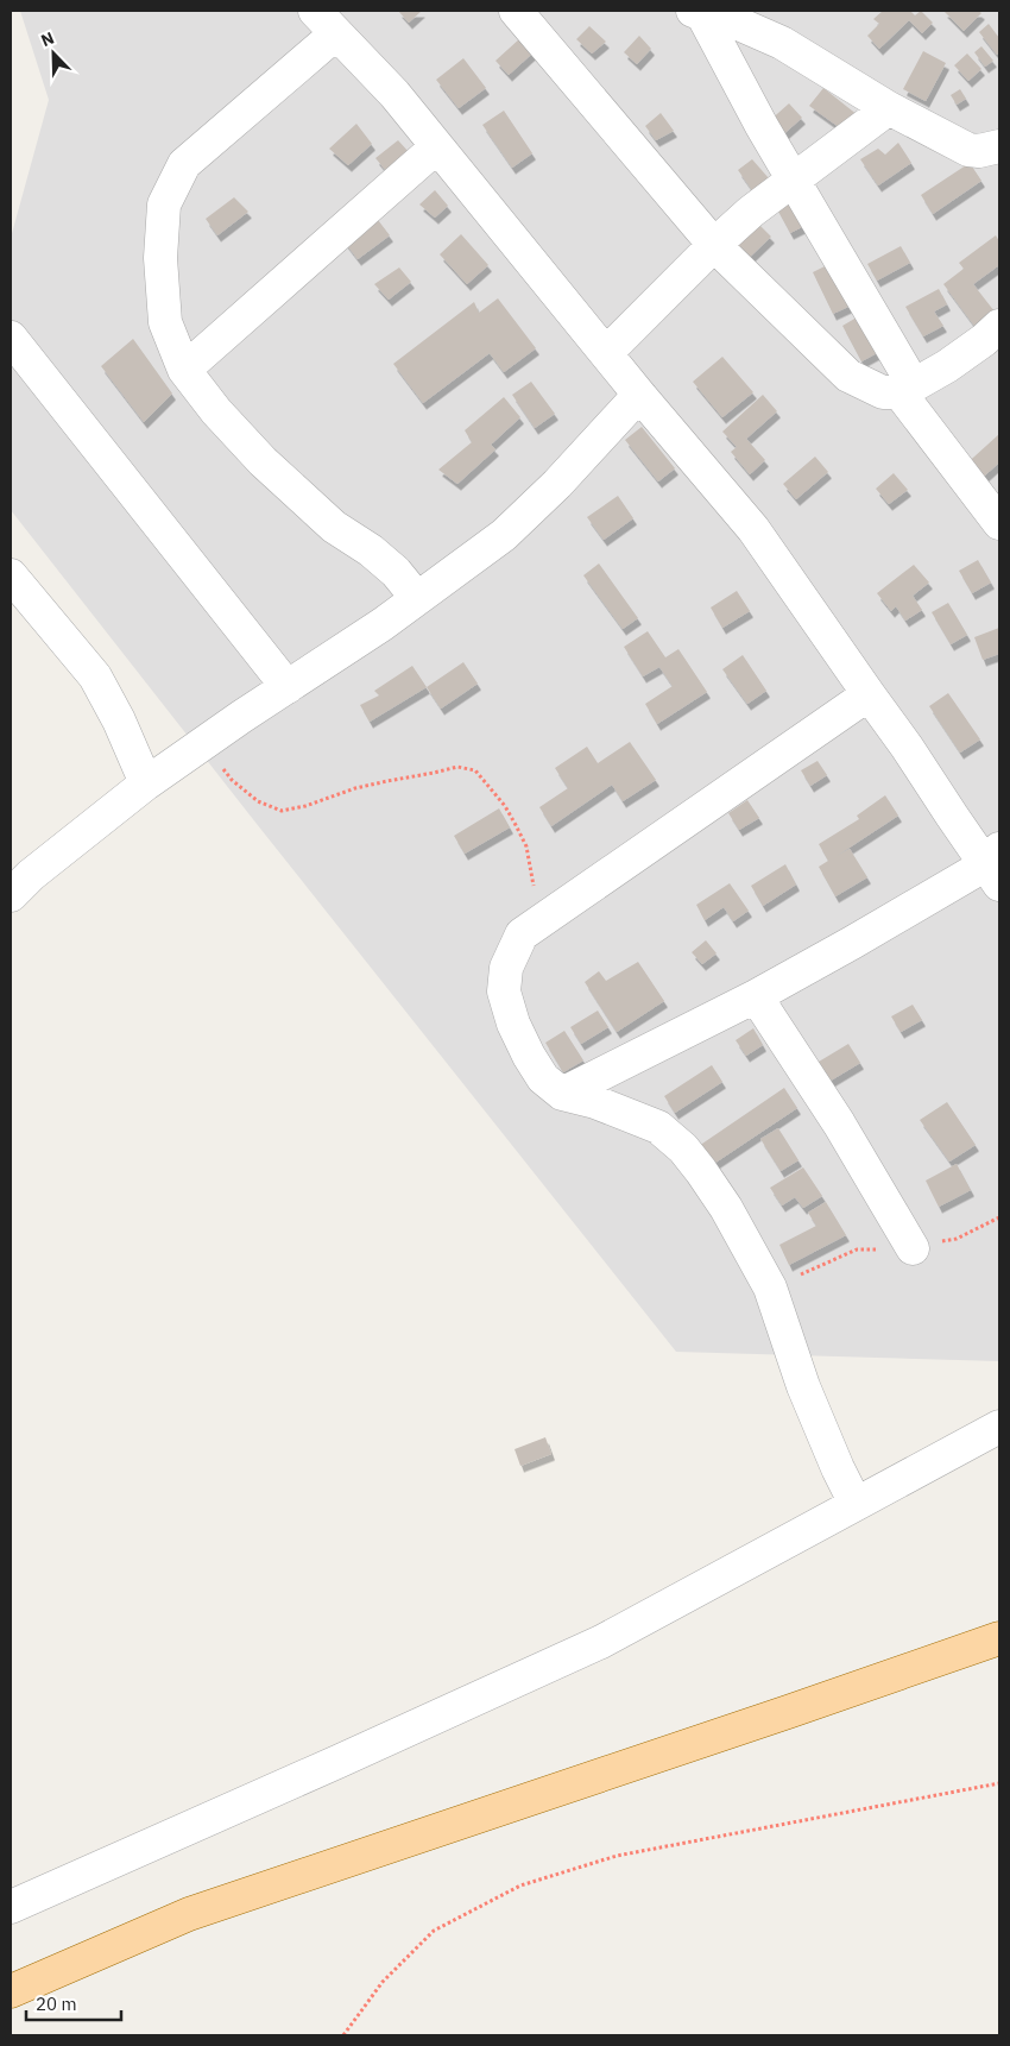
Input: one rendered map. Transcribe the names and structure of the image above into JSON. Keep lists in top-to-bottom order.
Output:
{
  "scale_bar": "20 m",
  "north": "top left"
}
